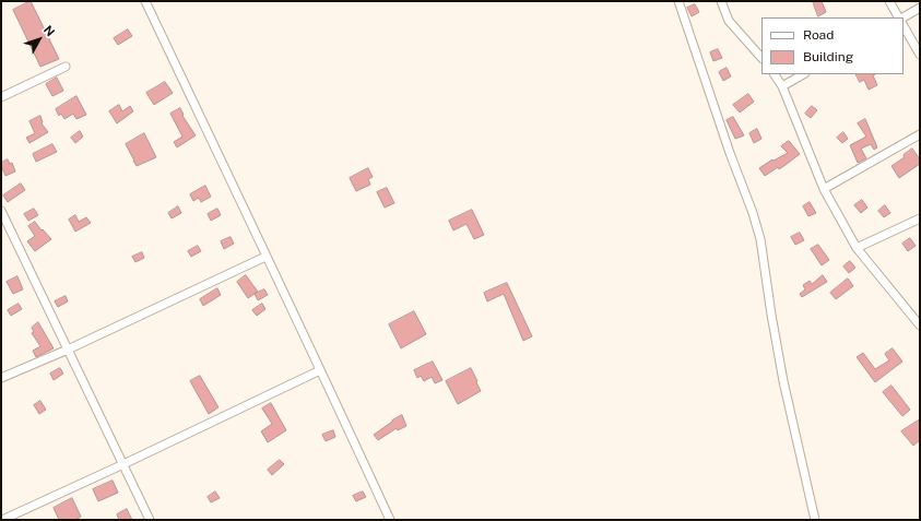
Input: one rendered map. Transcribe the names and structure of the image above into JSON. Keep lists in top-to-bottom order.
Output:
{
  "legend": ["Road", "Building"],
  "north": "top right"
}
